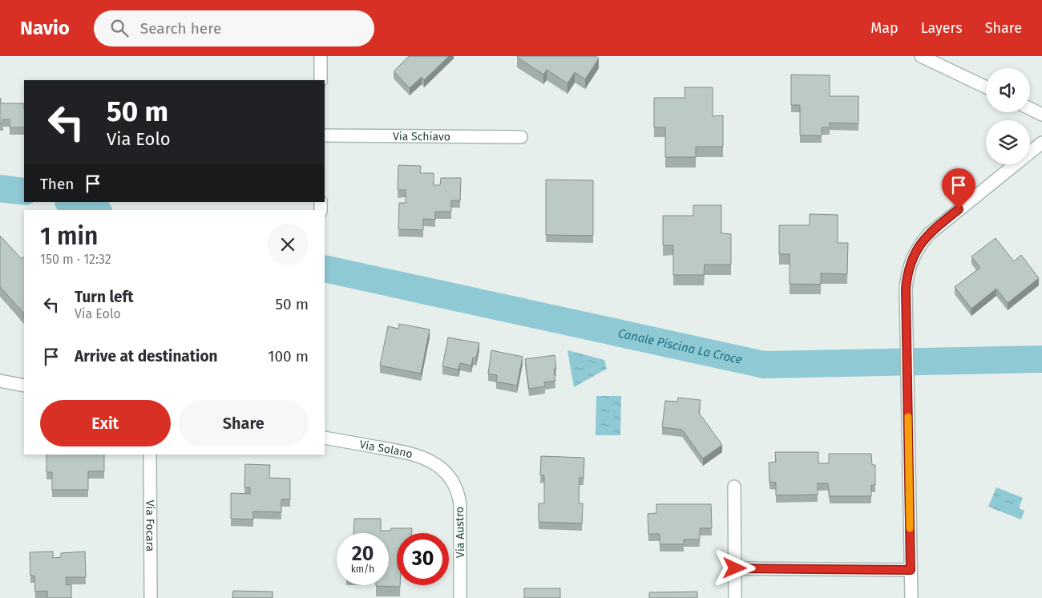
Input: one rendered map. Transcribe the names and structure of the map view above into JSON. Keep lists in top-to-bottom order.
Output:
{
  "streets": {
    "street": [
      "Via Schiavo",
      "Via Solano",
      "Via Focara",
      "Via Austro"
    ]
  },
  "crossings": [
    ["Via Solano", "Via Austro"]
  ],
  "water": ["Canale Piscina La Croce"],
  "page": {
    "header": "Navio",
    "search": "Search here",
    "nav": ["Map", "Layers", "Share"],
    "turn": ["50 m", "Via Eolo"],
    "then": "Then",
    "heading": ["1 min", "150 m · 12:32"],
    "list": [
      {
        "name": "Turn left",
        "note": "Via Eolo",
        "value": "50 m"
      },
      {
        "name": "Arrive at destination",
        "value": "100 m"
      }
    ],
    "buttons": ["Exit", "Share"],
    "speed": "20 km/h",
    "limit": "30"
  }
}
